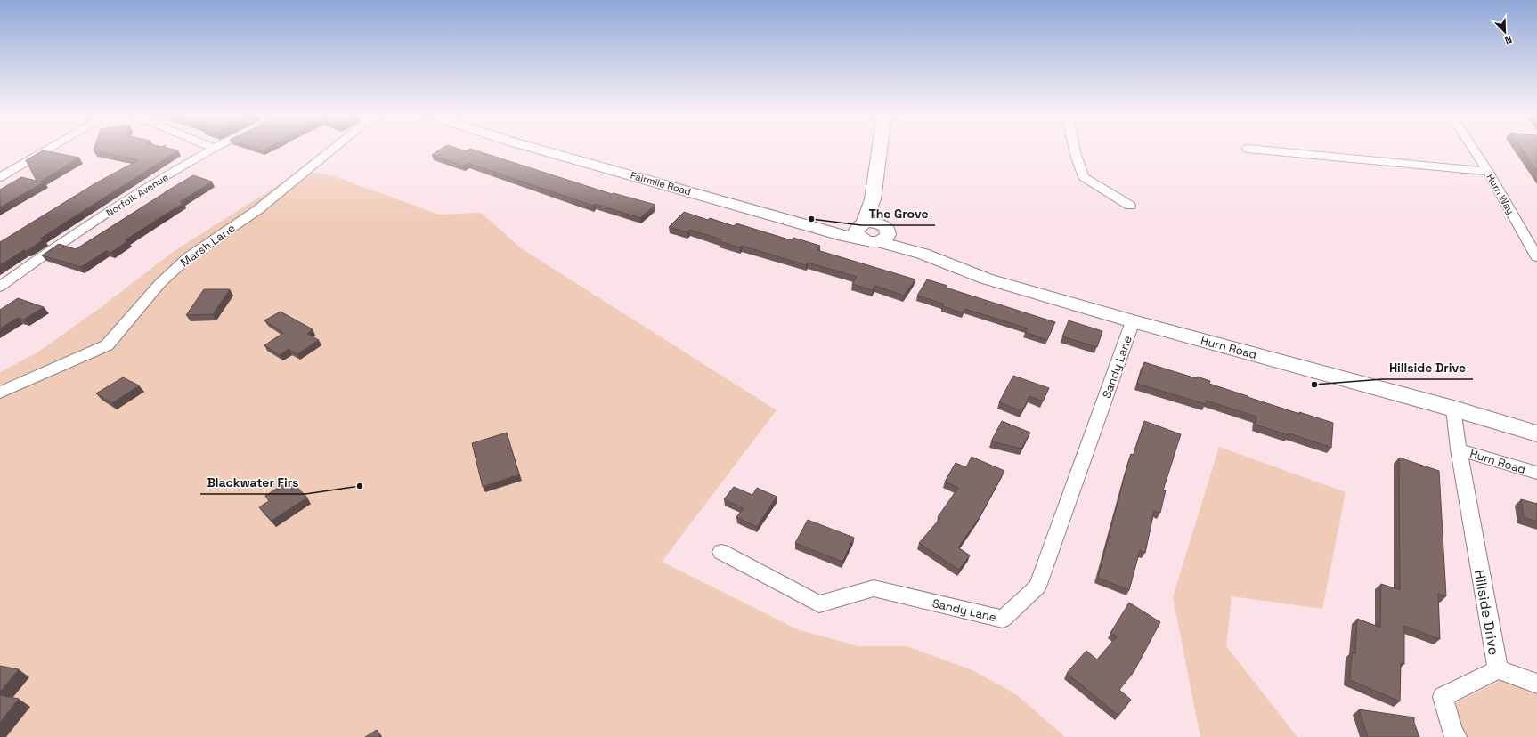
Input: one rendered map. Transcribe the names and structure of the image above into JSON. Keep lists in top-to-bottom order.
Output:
{
  "streets": {
    "main road": ["Fairmile Road", "Hurn Road"],
    "street": [
      "Hurn Way",
      "Norfolk Avenue",
      "Marsh Lane",
      "Sandy Lane",
      "Hillside Drive"
    ]
  },
  "crossings": [
    ["Fairmile Road", "Hurn Road"],
    ["Hurn Road", "Sandy Lane"],
    ["Hurn Road", "Hillside Drive"]
  ],
  "places": ["The Grove", "Hillside Drive", "Blackwater Firs"],
  "north": "bottom right"
}
